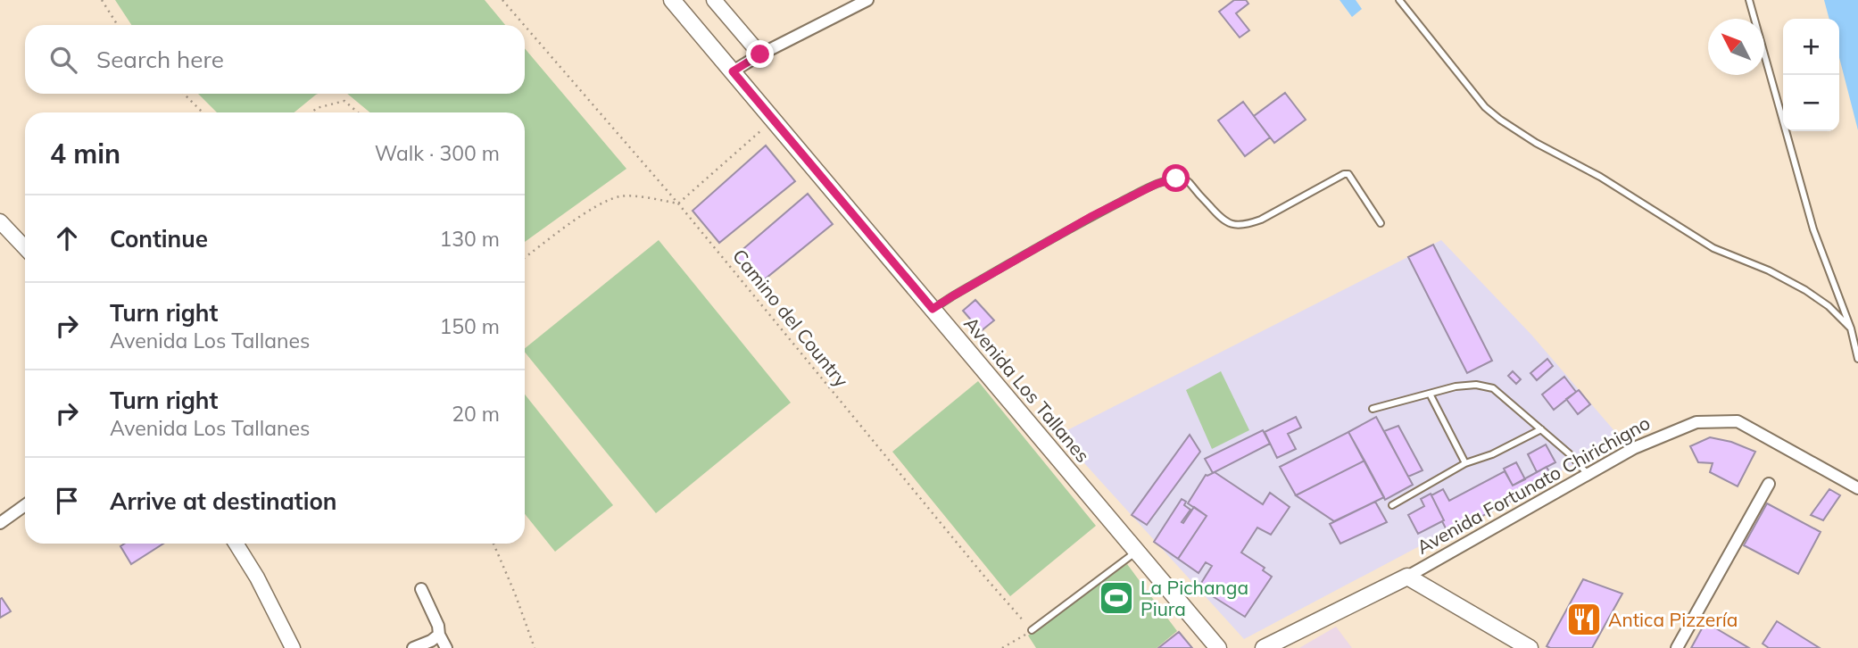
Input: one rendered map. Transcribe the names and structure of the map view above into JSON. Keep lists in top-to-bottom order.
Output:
{
  "streets": {
    "main road": ["Avenida Los Tallanes", "Avenida Fortunato Chirichigno"],
    "path": ["Camino del Country"]
  },
  "places": {
    "sports": ["La Pichanga Piura"],
    "restaurant": ["Antica Pizzería"]
  },
  "north": "top left",
  "page": {
    "map_buttons": ["+", "−"],
    "search": "Search here",
    "heading": ["4 min", "Walk · 300 m"],
    "list": [
      ["Continue", "130 m"],
      ["Turn right", "Avenida Los Tallanes", "150 m"],
      ["Turn right", "Avenida Los Tallanes", "20 m"],
      "Arrive at destination"
    ]
  }
}
